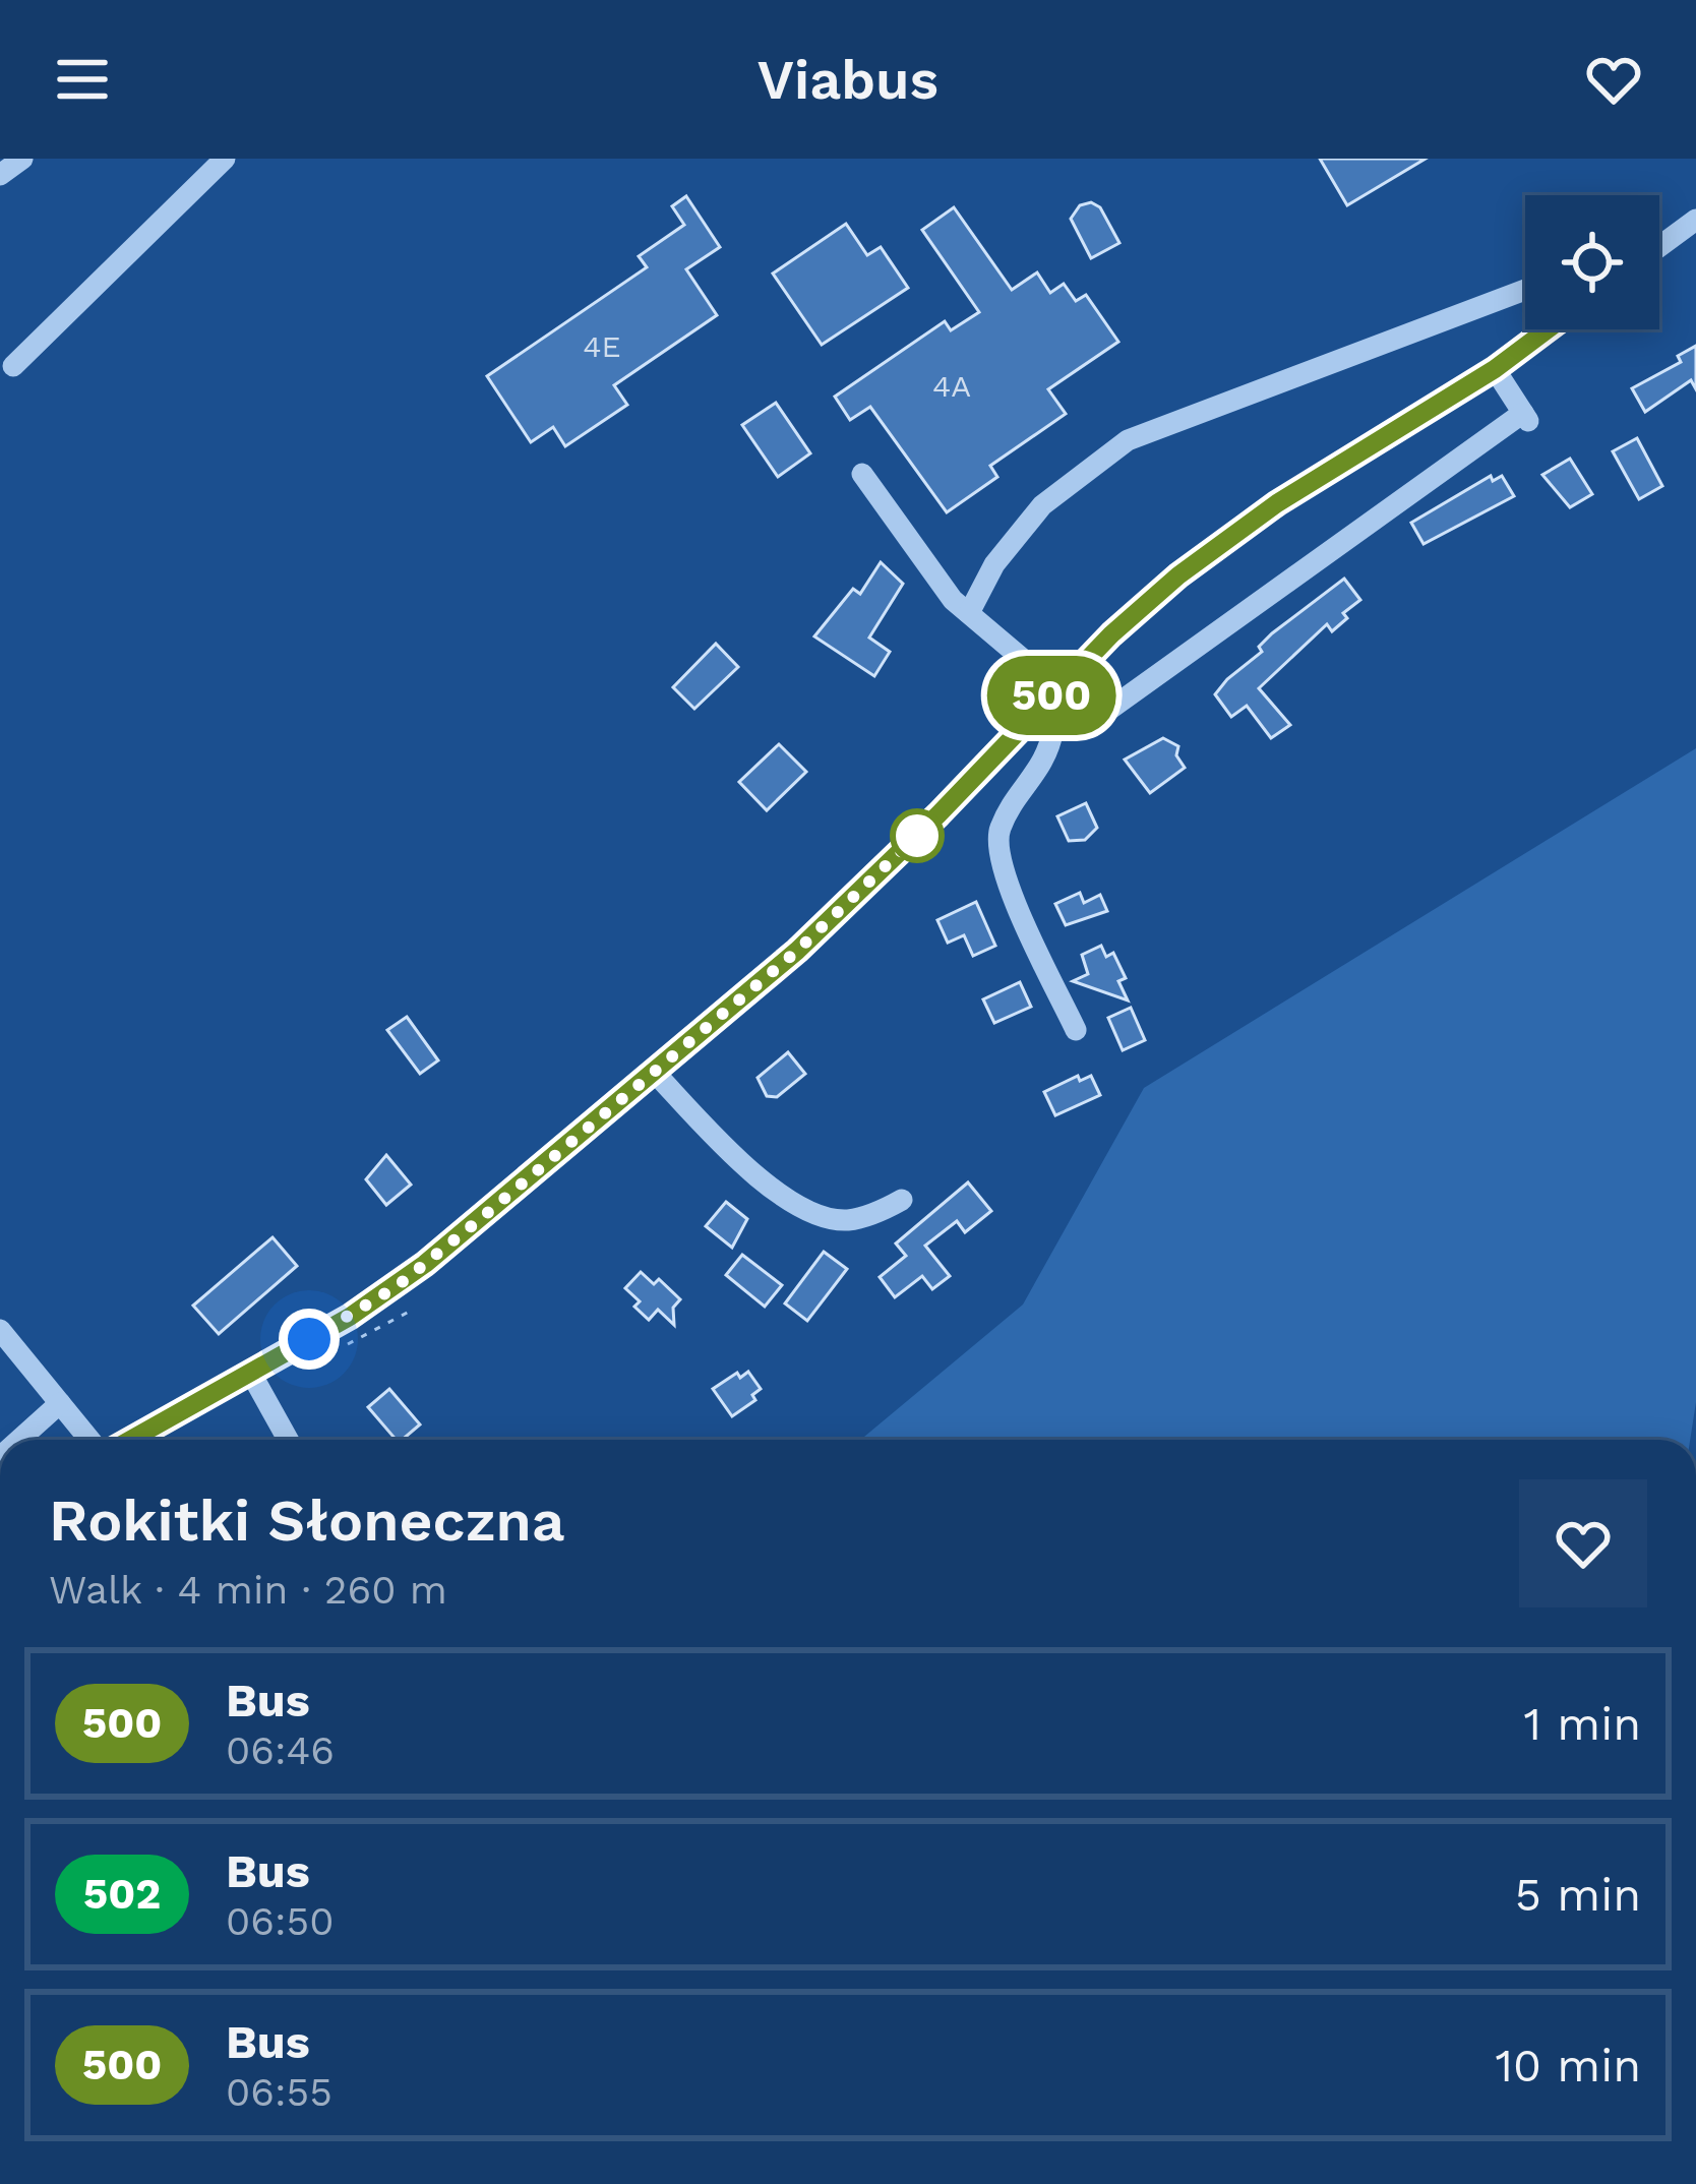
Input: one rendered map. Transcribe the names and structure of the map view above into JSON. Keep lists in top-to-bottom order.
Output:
{
  "lines": ["bus line 500"],
  "house_numbers": ["4E", "4A"],
  "page": {
    "header": "Viabus",
    "on_map": "500",
    "heading": ["Rokitki Słoneczna", "Walk · 4 min · 260 m"],
    "list": [
      {
        "mark": "500",
        "name": "Bus",
        "note": "06:46",
        "value": "1 min"
      },
      {
        "mark": "502",
        "name": "Bus",
        "note": "06:50",
        "value": "5 min"
      },
      {
        "mark": "500",
        "name": "Bus",
        "note": "06:55",
        "value": "10 min"
      }
    ]
  }
}
